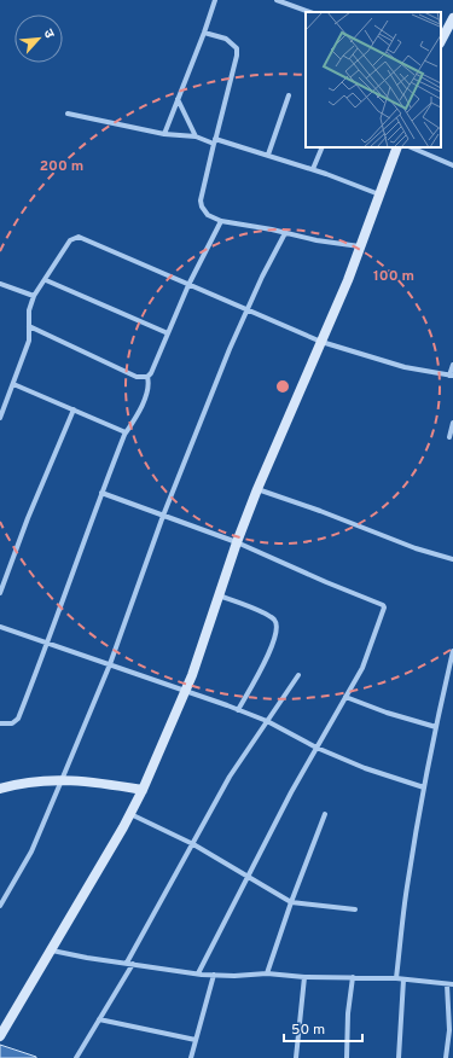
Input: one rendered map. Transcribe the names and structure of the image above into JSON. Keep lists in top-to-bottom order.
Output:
{
  "scale_bar": "50 m",
  "north": "top right",
  "rings": ["200 m", "100 m"]
}
